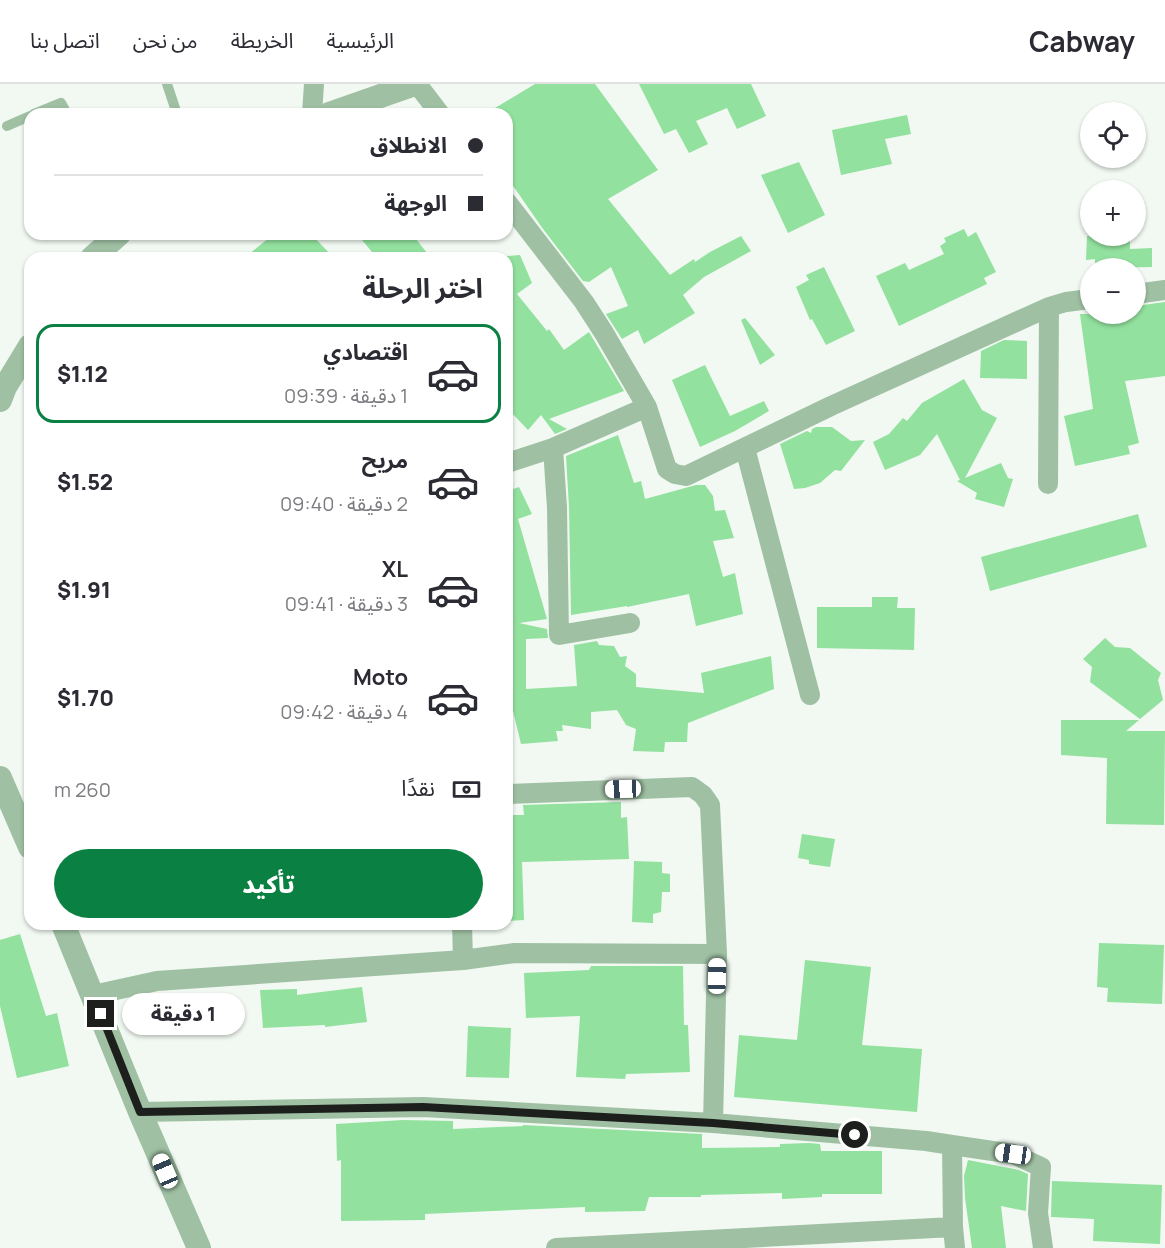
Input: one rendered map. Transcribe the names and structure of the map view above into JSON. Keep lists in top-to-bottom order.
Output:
{
  "page": {
    "header": "Cabway",
    "nav": [
      "الرئيسية",
      "الخريطة",
      "من نحن",
      "اتصل بنا"
    ],
    "map_buttons": ["+", "−"],
    "banner": ["الانطلاق", "الوجهة"],
    "heading": "اختر الرحلة",
    "list": [
      {
        "name": "اقتصادي",
        "note": "1 دقيقة · 09:39",
        "value": "$1.12"
      },
      {
        "name": "مريح",
        "note": "2 دقيقة · 09:40",
        "value": "$1.52"
      },
      {
        "name": "XL",
        "note": "3 دقيقة · 09:41",
        "value": "$1.91"
      },
      {
        "name": "Moto",
        "note": "4 دقيقة · 09:42",
        "value": "$1.70"
      }
    ],
    "pay": ["نقدًا", "260 m"],
    "buttons": "تأكيد",
    "bubble": "1 دقيقة"
  }
}
